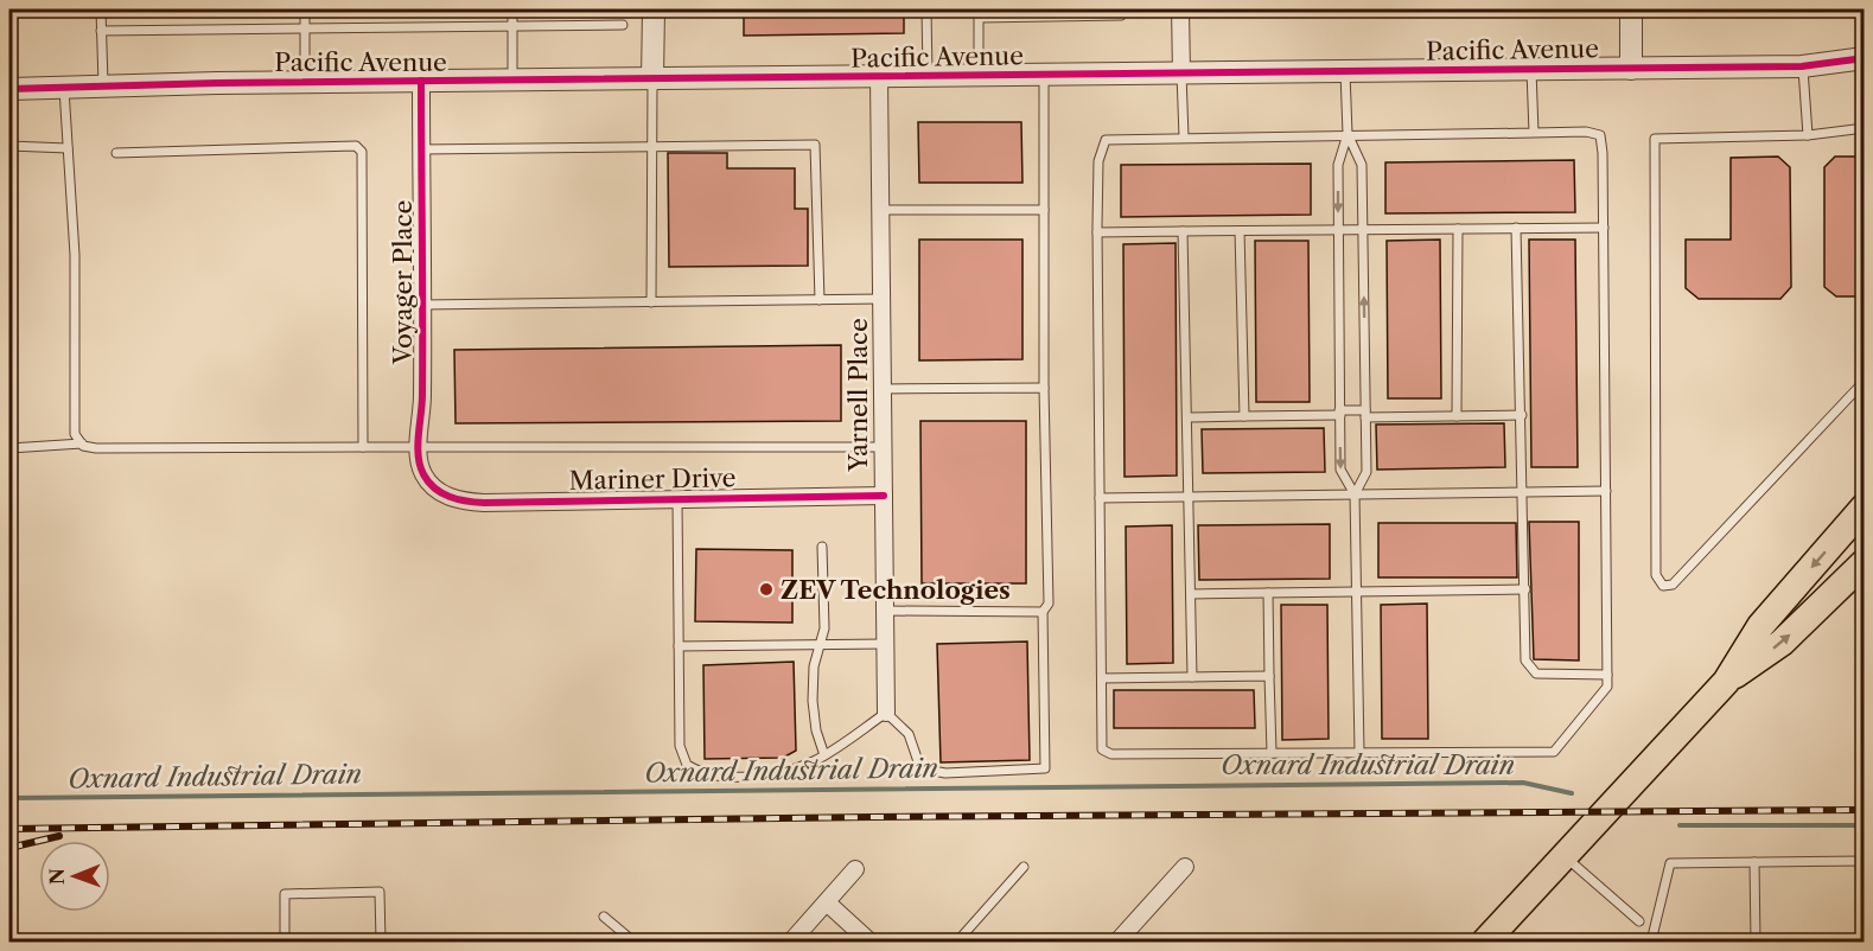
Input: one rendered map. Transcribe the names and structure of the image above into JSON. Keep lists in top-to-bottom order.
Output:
{
  "streets": {
    "street": [
      "Pacific Avenue",
      "Voyager Place",
      "Yarnell Place",
      "Mariner Drive"
    ]
  },
  "crossings": [
    ["Pacific Avenue", "Voyager Place"],
    ["Pacific Avenue", "Yarnell Place"],
    ["Voyager Place", "Mariner Drive"],
    ["Yarnell Place", "Mariner Drive"]
  ],
  "water": ["Oxnard Industrial Drain"],
  "places": ["ZEV Technologies"],
  "north": "left"
}
